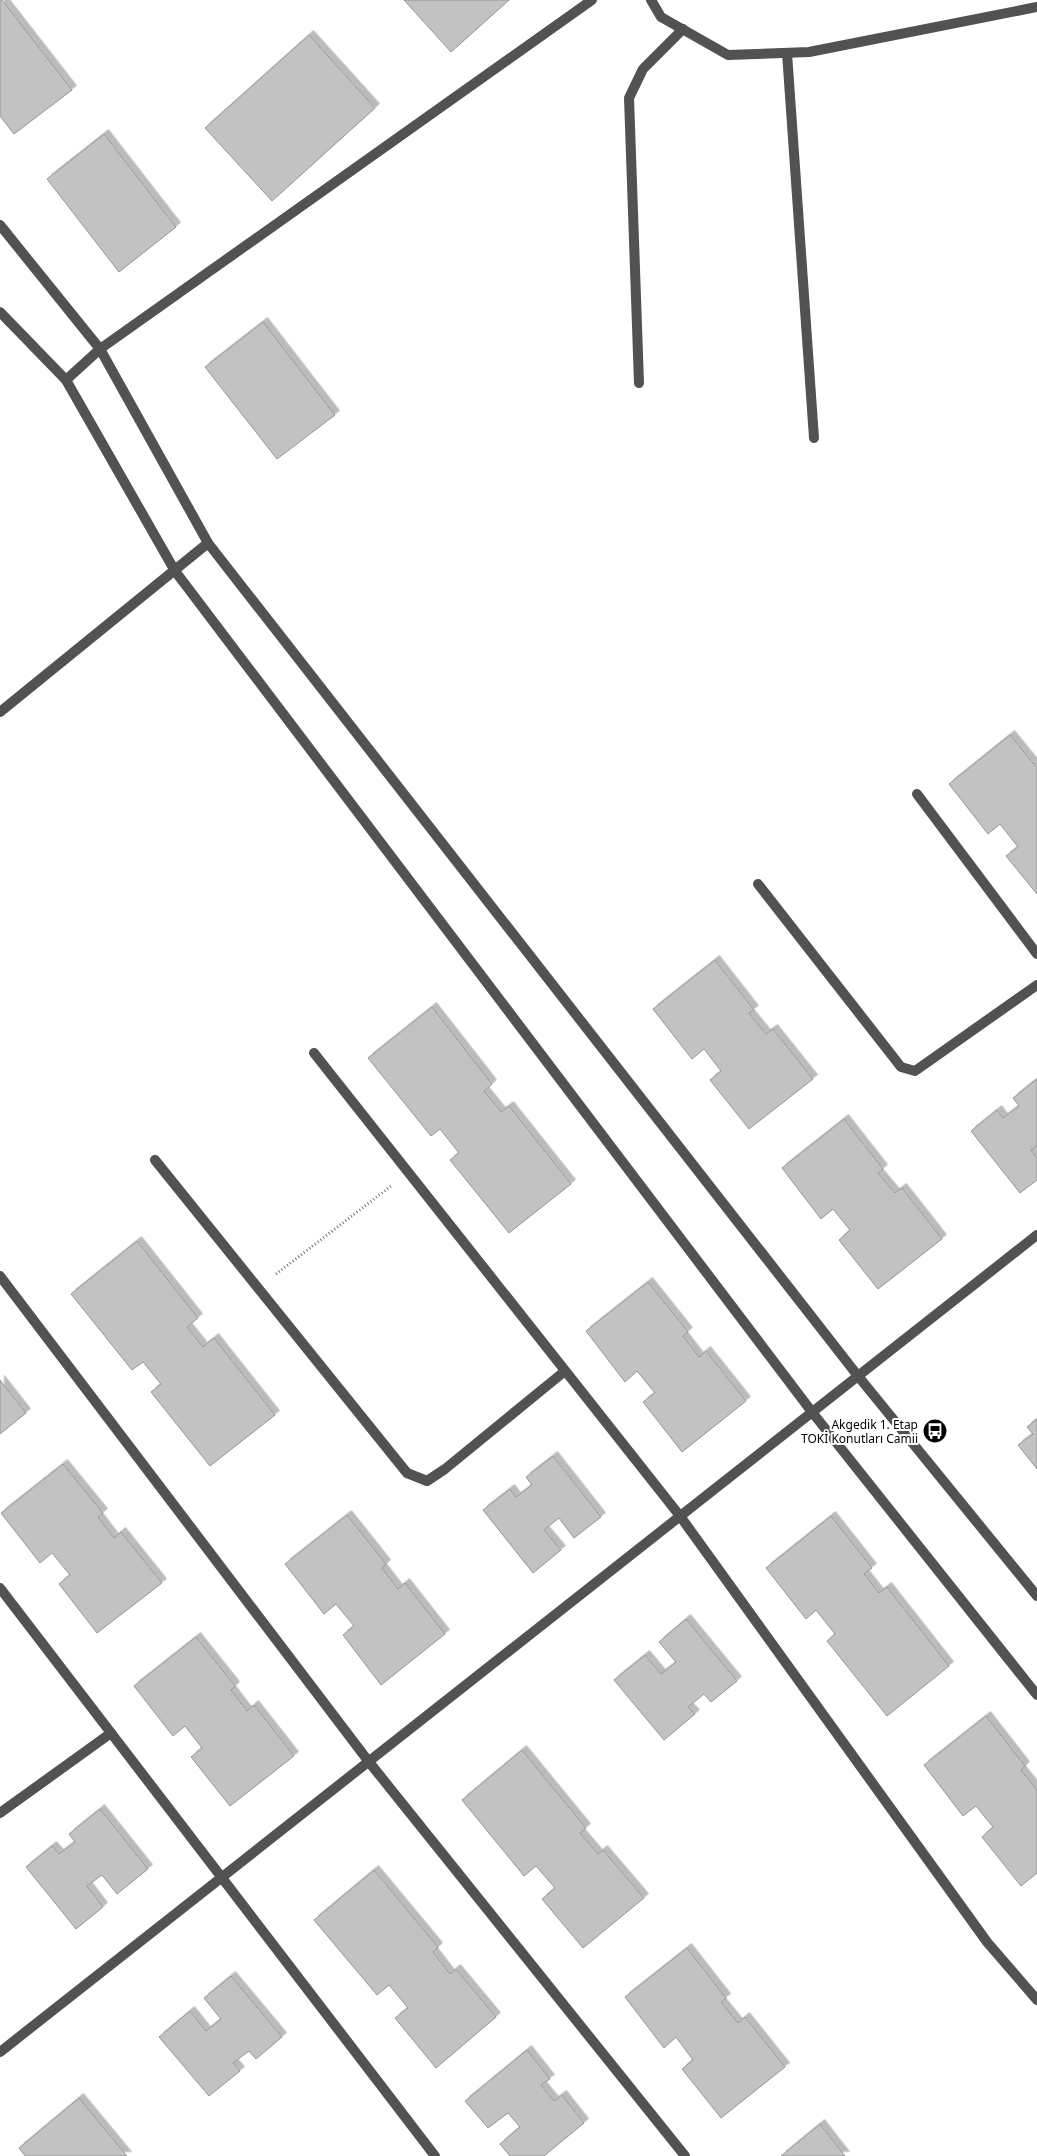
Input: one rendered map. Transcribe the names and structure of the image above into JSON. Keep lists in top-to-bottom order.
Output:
{
  "places": {
    "bus stop": ["Akgedik 1. Etap TOKİ Konutları Camii"]
  }
}
